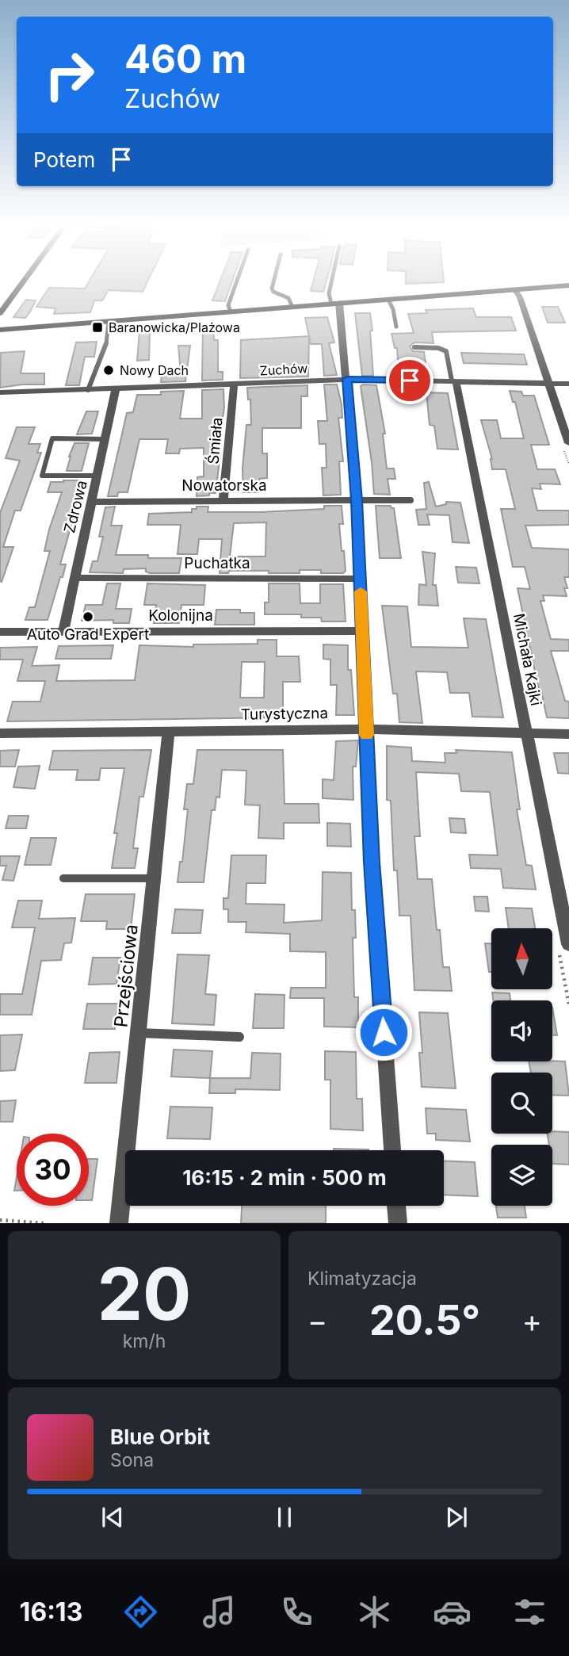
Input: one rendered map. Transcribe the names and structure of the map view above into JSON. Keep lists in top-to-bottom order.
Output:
{
  "streets": {
    "street": [
      "Zuchów",
      "Śmiała",
      "Nowatorska",
      "Zdrowa",
      "Puchatka",
      "Kolonijna",
      "Michała Kajki",
      "Turystyczna",
      "Przejściowa"
    ]
  },
  "crossings": [
    ["Zuchów", "Śmiała"],
    ["Zuchów", "Zdrowa"],
    ["Zuchów", "Michała Kajki"],
    ["Śmiała", "Nowatorska"],
    ["Nowatorska", "Zdrowa"],
    ["Zdrowa", "Puchatka"],
    ["Zdrowa", "Kolonijna"],
    ["Michała Kajki", "Turystyczna"],
    ["Turystyczna", "Przejściowa"]
  ],
  "places": {
    "transit": ["Baranowicka/Plażowa"],
    "other": ["Nowy Dach", "Auto Grad Expert"]
  },
  "north": "top",
  "page": {
    "turn": ["460 m", "Zuchów"],
    "then": "Potem",
    "limit": "30",
    "trip": "16:15 · 2 min · 500 m",
    "tile": [
      ["20", "km/h"],
      "Klimatyzacja"
    ],
    "heat": ["−", "20.5°", "+"],
    "song": ["Blue Orbit", "Sona"],
    "tabs": "16:13"
  }
}
